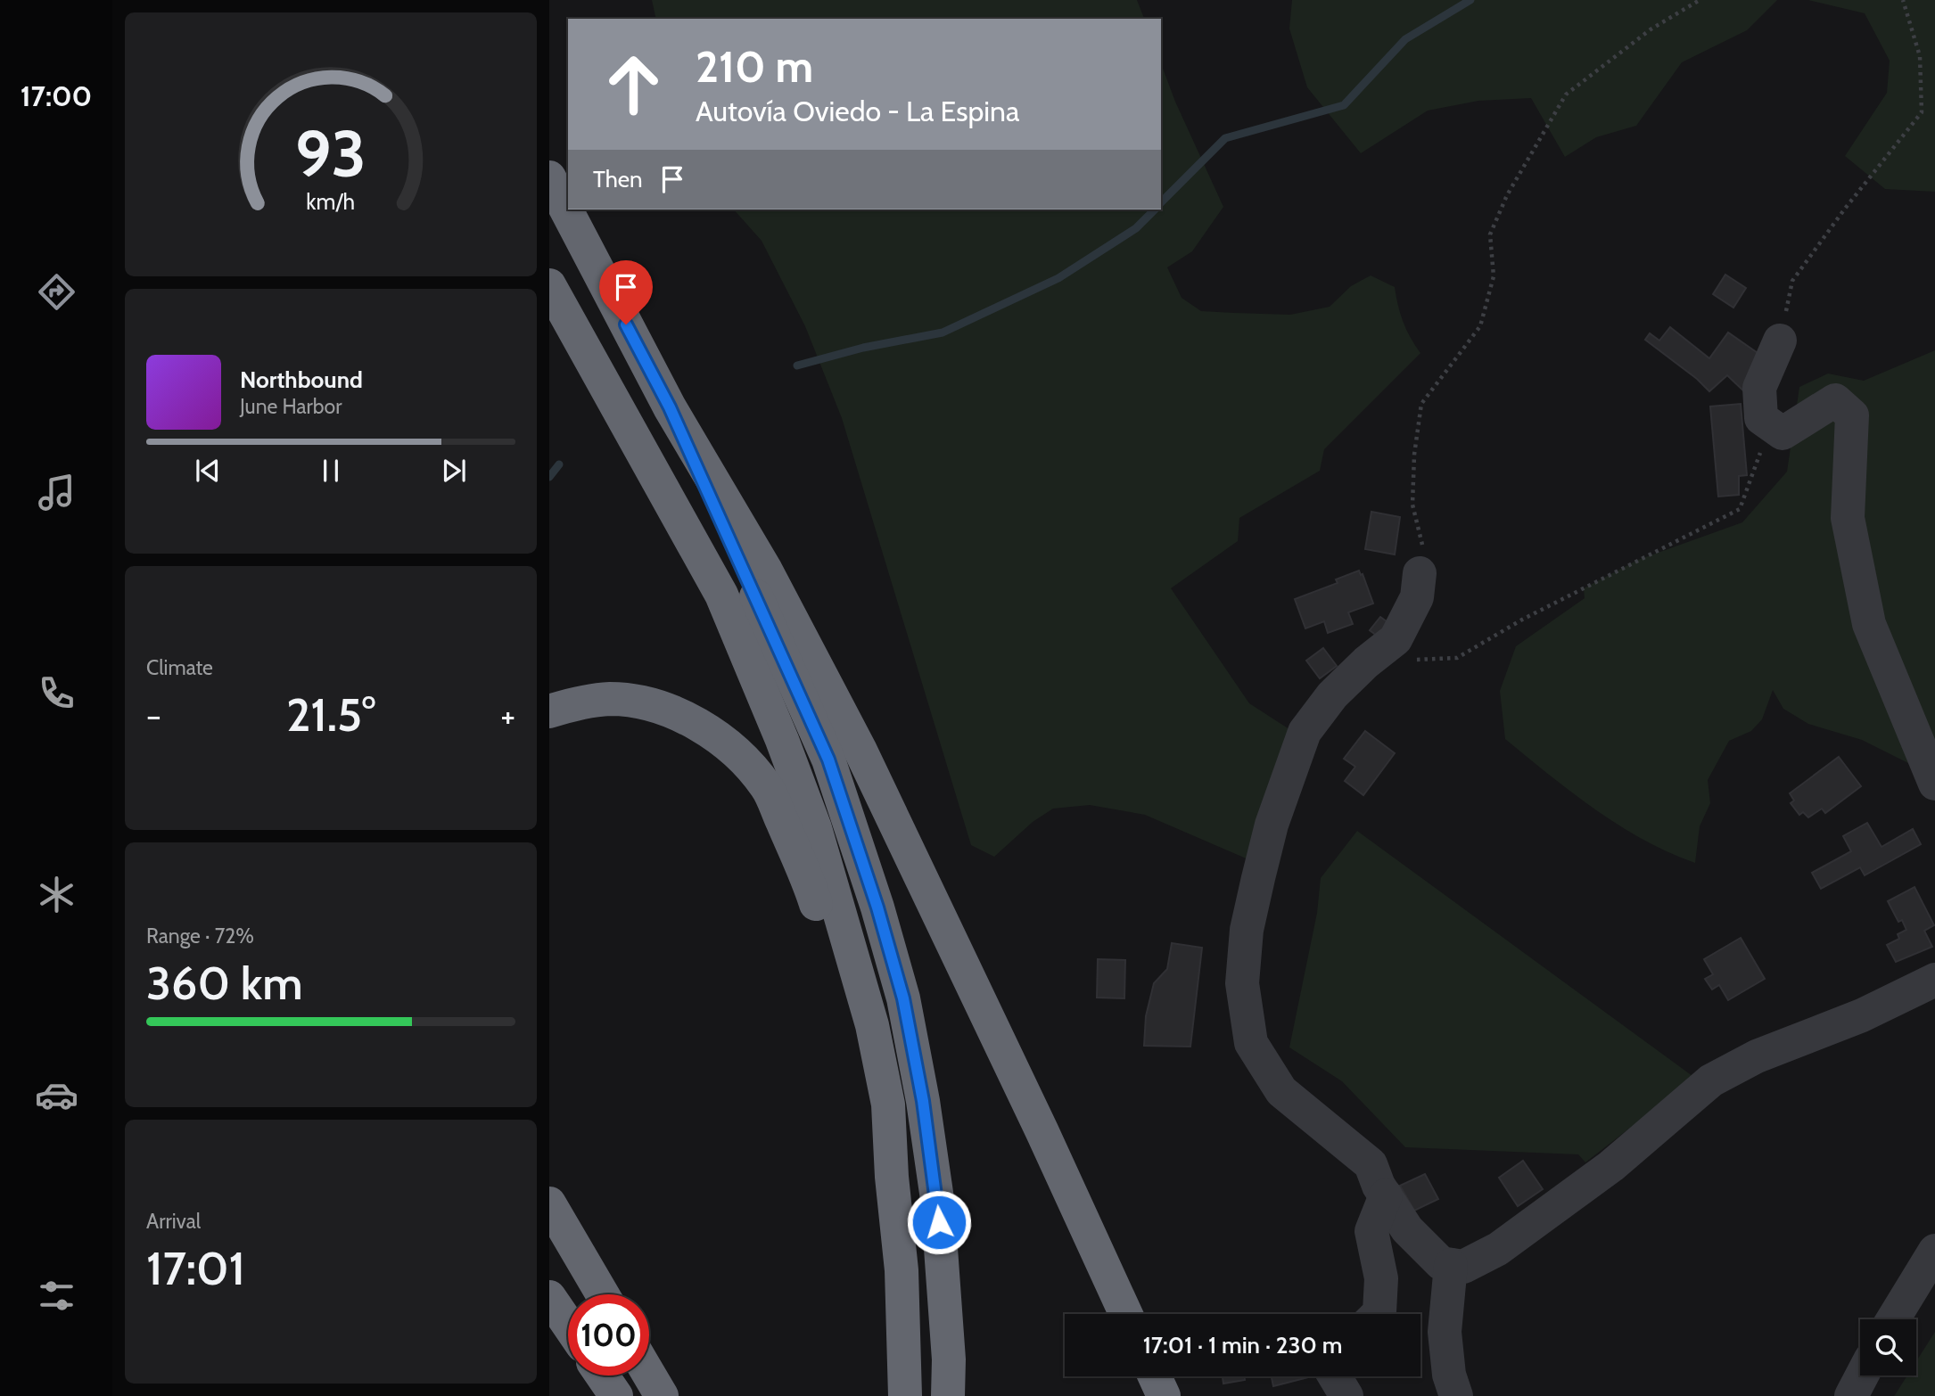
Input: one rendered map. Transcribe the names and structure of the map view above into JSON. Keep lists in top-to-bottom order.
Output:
{
  "page": {
    "tabs": "17:00",
    "turn": ["210 m", "Autovía Oviedo - La Espina"],
    "then": "Then",
    "song": ["Northbound", "June Harbor"],
    "tile": [
      "Climate",
      ["Range · 72%", "360 km"],
      ["Arrival", "17:01"]
    ],
    "heat": ["−", "21.5°", "+"],
    "limit": "100",
    "trip": "17:01 · 1 min · 230 m",
    "gauge": ["93", "km/h"]
  }
}
